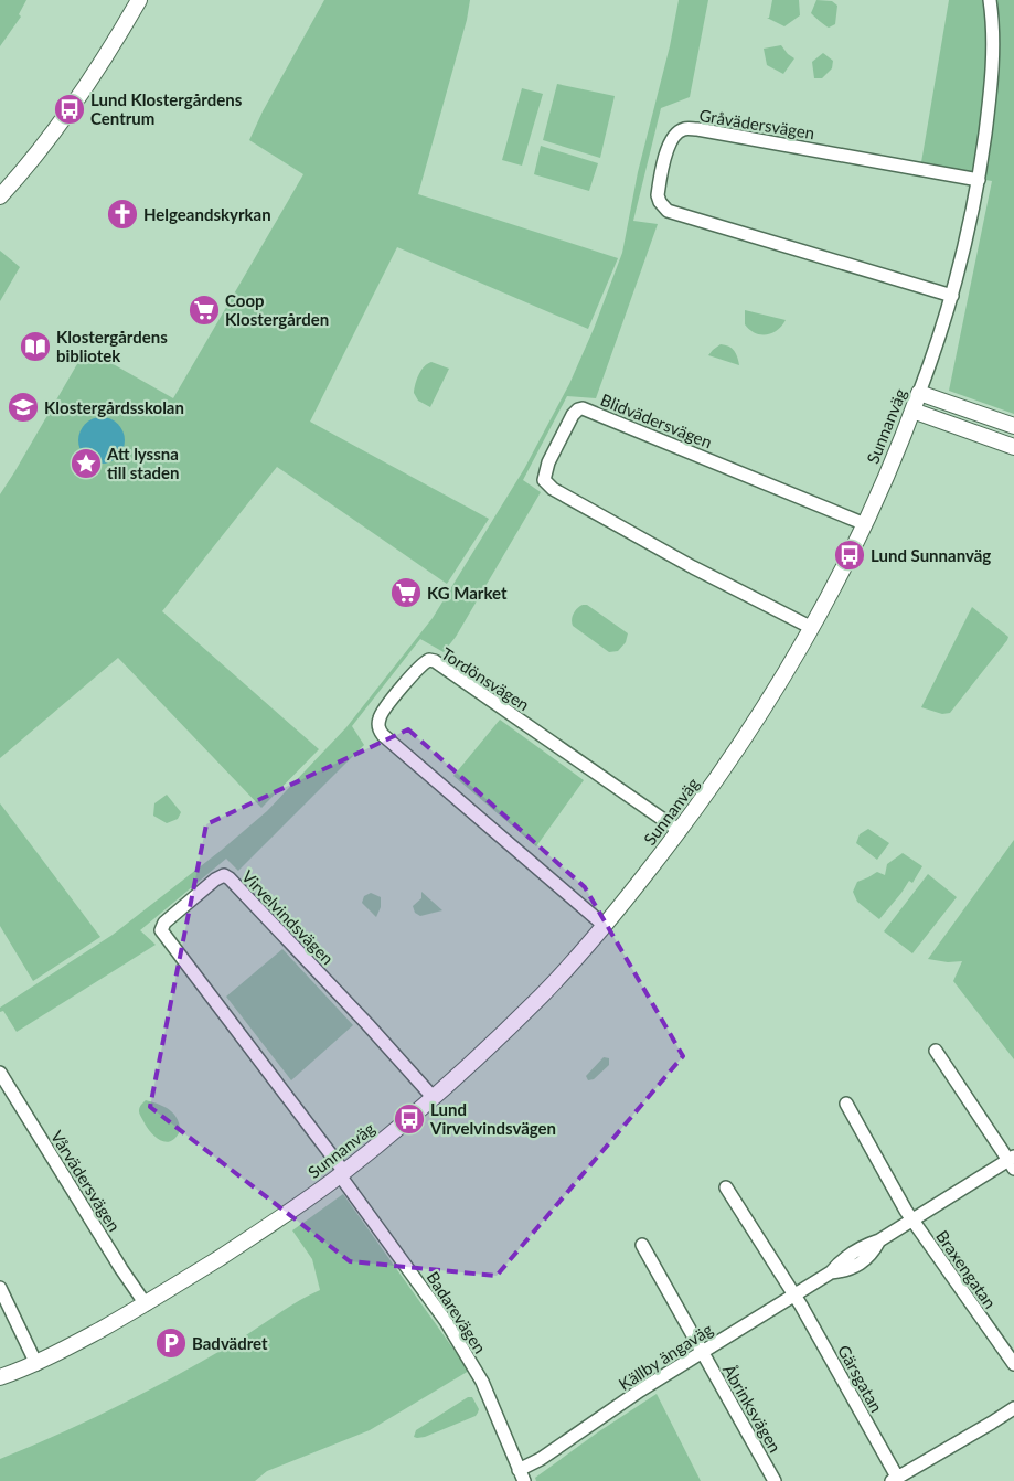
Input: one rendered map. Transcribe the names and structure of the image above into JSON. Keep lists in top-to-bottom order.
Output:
{
  "streets": {
    "street": [
      "Gråvädersvägen",
      "Blidvädersvägen",
      "Sunnanväg",
      "Tordönsvägen",
      "Virvelvindsvägen",
      "Vårvädersvägen",
      "Braxengatan",
      "Badarevägen",
      "Källby ängaväg",
      "Gärsgatan",
      "Åbrinksvägen"
    ]
  },
  "crossings": [
    ["Gråvädersvägen", "Sunnanväg"],
    ["Blidvädersvägen", "Sunnanväg"],
    ["Sunnanväg", "Tordönsvägen"],
    ["Sunnanväg", "Virvelvindsvägen"],
    ["Sunnanväg", "Vårvädersvägen"],
    ["Sunnanväg", "Badarevägen"],
    ["Virvelvindsvägen", "Badarevägen"],
    ["Braxengatan", "Källby ängaväg"],
    ["Badarevägen", "Källby ängaväg"],
    ["Källby ängaväg", "Gärsgatan"],
    ["Källby ängaväg", "Åbrinksvägen"]
  ],
  "places": {
    "bus stop": ["Lund Klostergårdens Centrum", "Lund Sunnanväg", "Lund Virvelvindsvägen"],
    "church": ["Helgeandskyrkan"],
    "supermarket": ["Coop Klostergården", "KG Market"],
    "library": ["Klostergårdens bibliotek"],
    "school or university": ["Klostergårdsskolan"],
    "place": ["Att lyssna till staden"],
    "parking": ["Badvädret"]
  }
}
